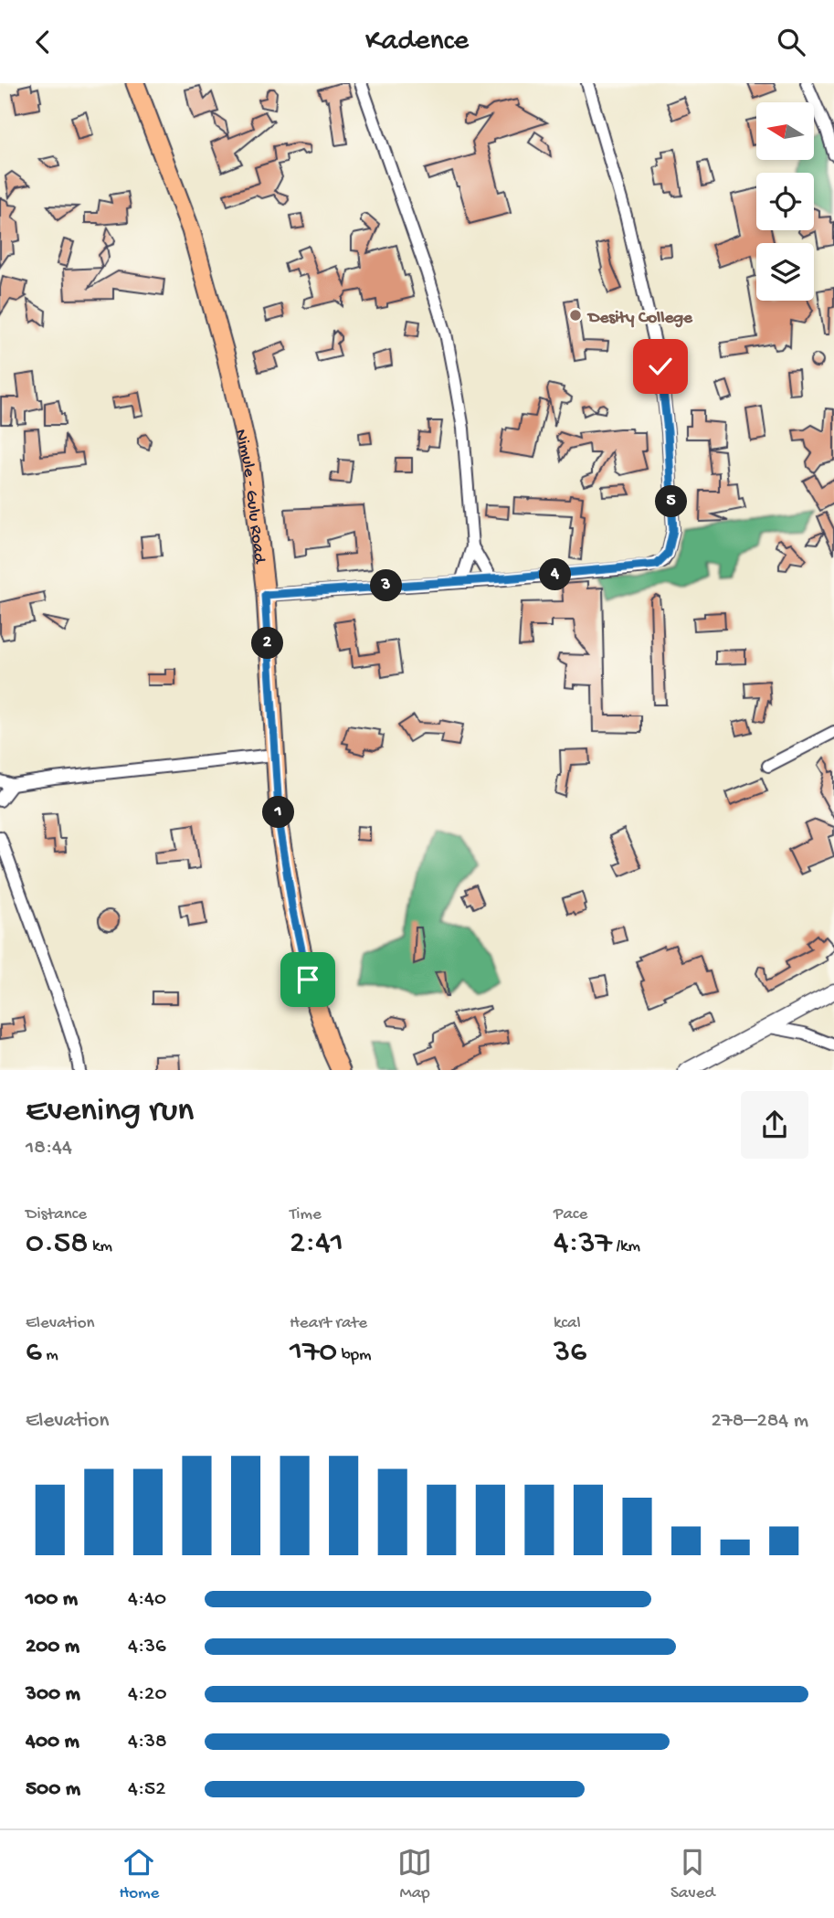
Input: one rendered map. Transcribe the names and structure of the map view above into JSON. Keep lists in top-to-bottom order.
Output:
{
  "streets": {
    "main road": ["Nimule - Gulu Road"]
  },
  "places": ["Desity College"],
  "north": "left",
  "page": {
    "header": "Kadence",
    "pins": [
      "5",
      "4",
      "3",
      "2",
      "1"
    ],
    "heading": ["Evening run", "18:44"],
    "stats": [
      ["Distance", "0.58 km"],
      ["Time", "2:41"],
      ["Pace", "4:37 /km"],
      ["Elevation", "6 m"],
      ["Heart rate", "170 bpm"],
      ["kcal", "36"]
    ],
    "chart": ["Elevation", "278–284 m"],
    "list": [
      {
        "name": "100 m",
        "note": "4:40"
      },
      {
        "name": "200 m",
        "note": "4:36"
      },
      {
        "name": "300 m",
        "note": "4:20"
      },
      {
        "name": "400 m",
        "note": "4:38"
      },
      {
        "name": "500 m",
        "note": "4:52"
      }
    ],
    "tabs": ["Home", "Map", "Saved"]
  }
}
